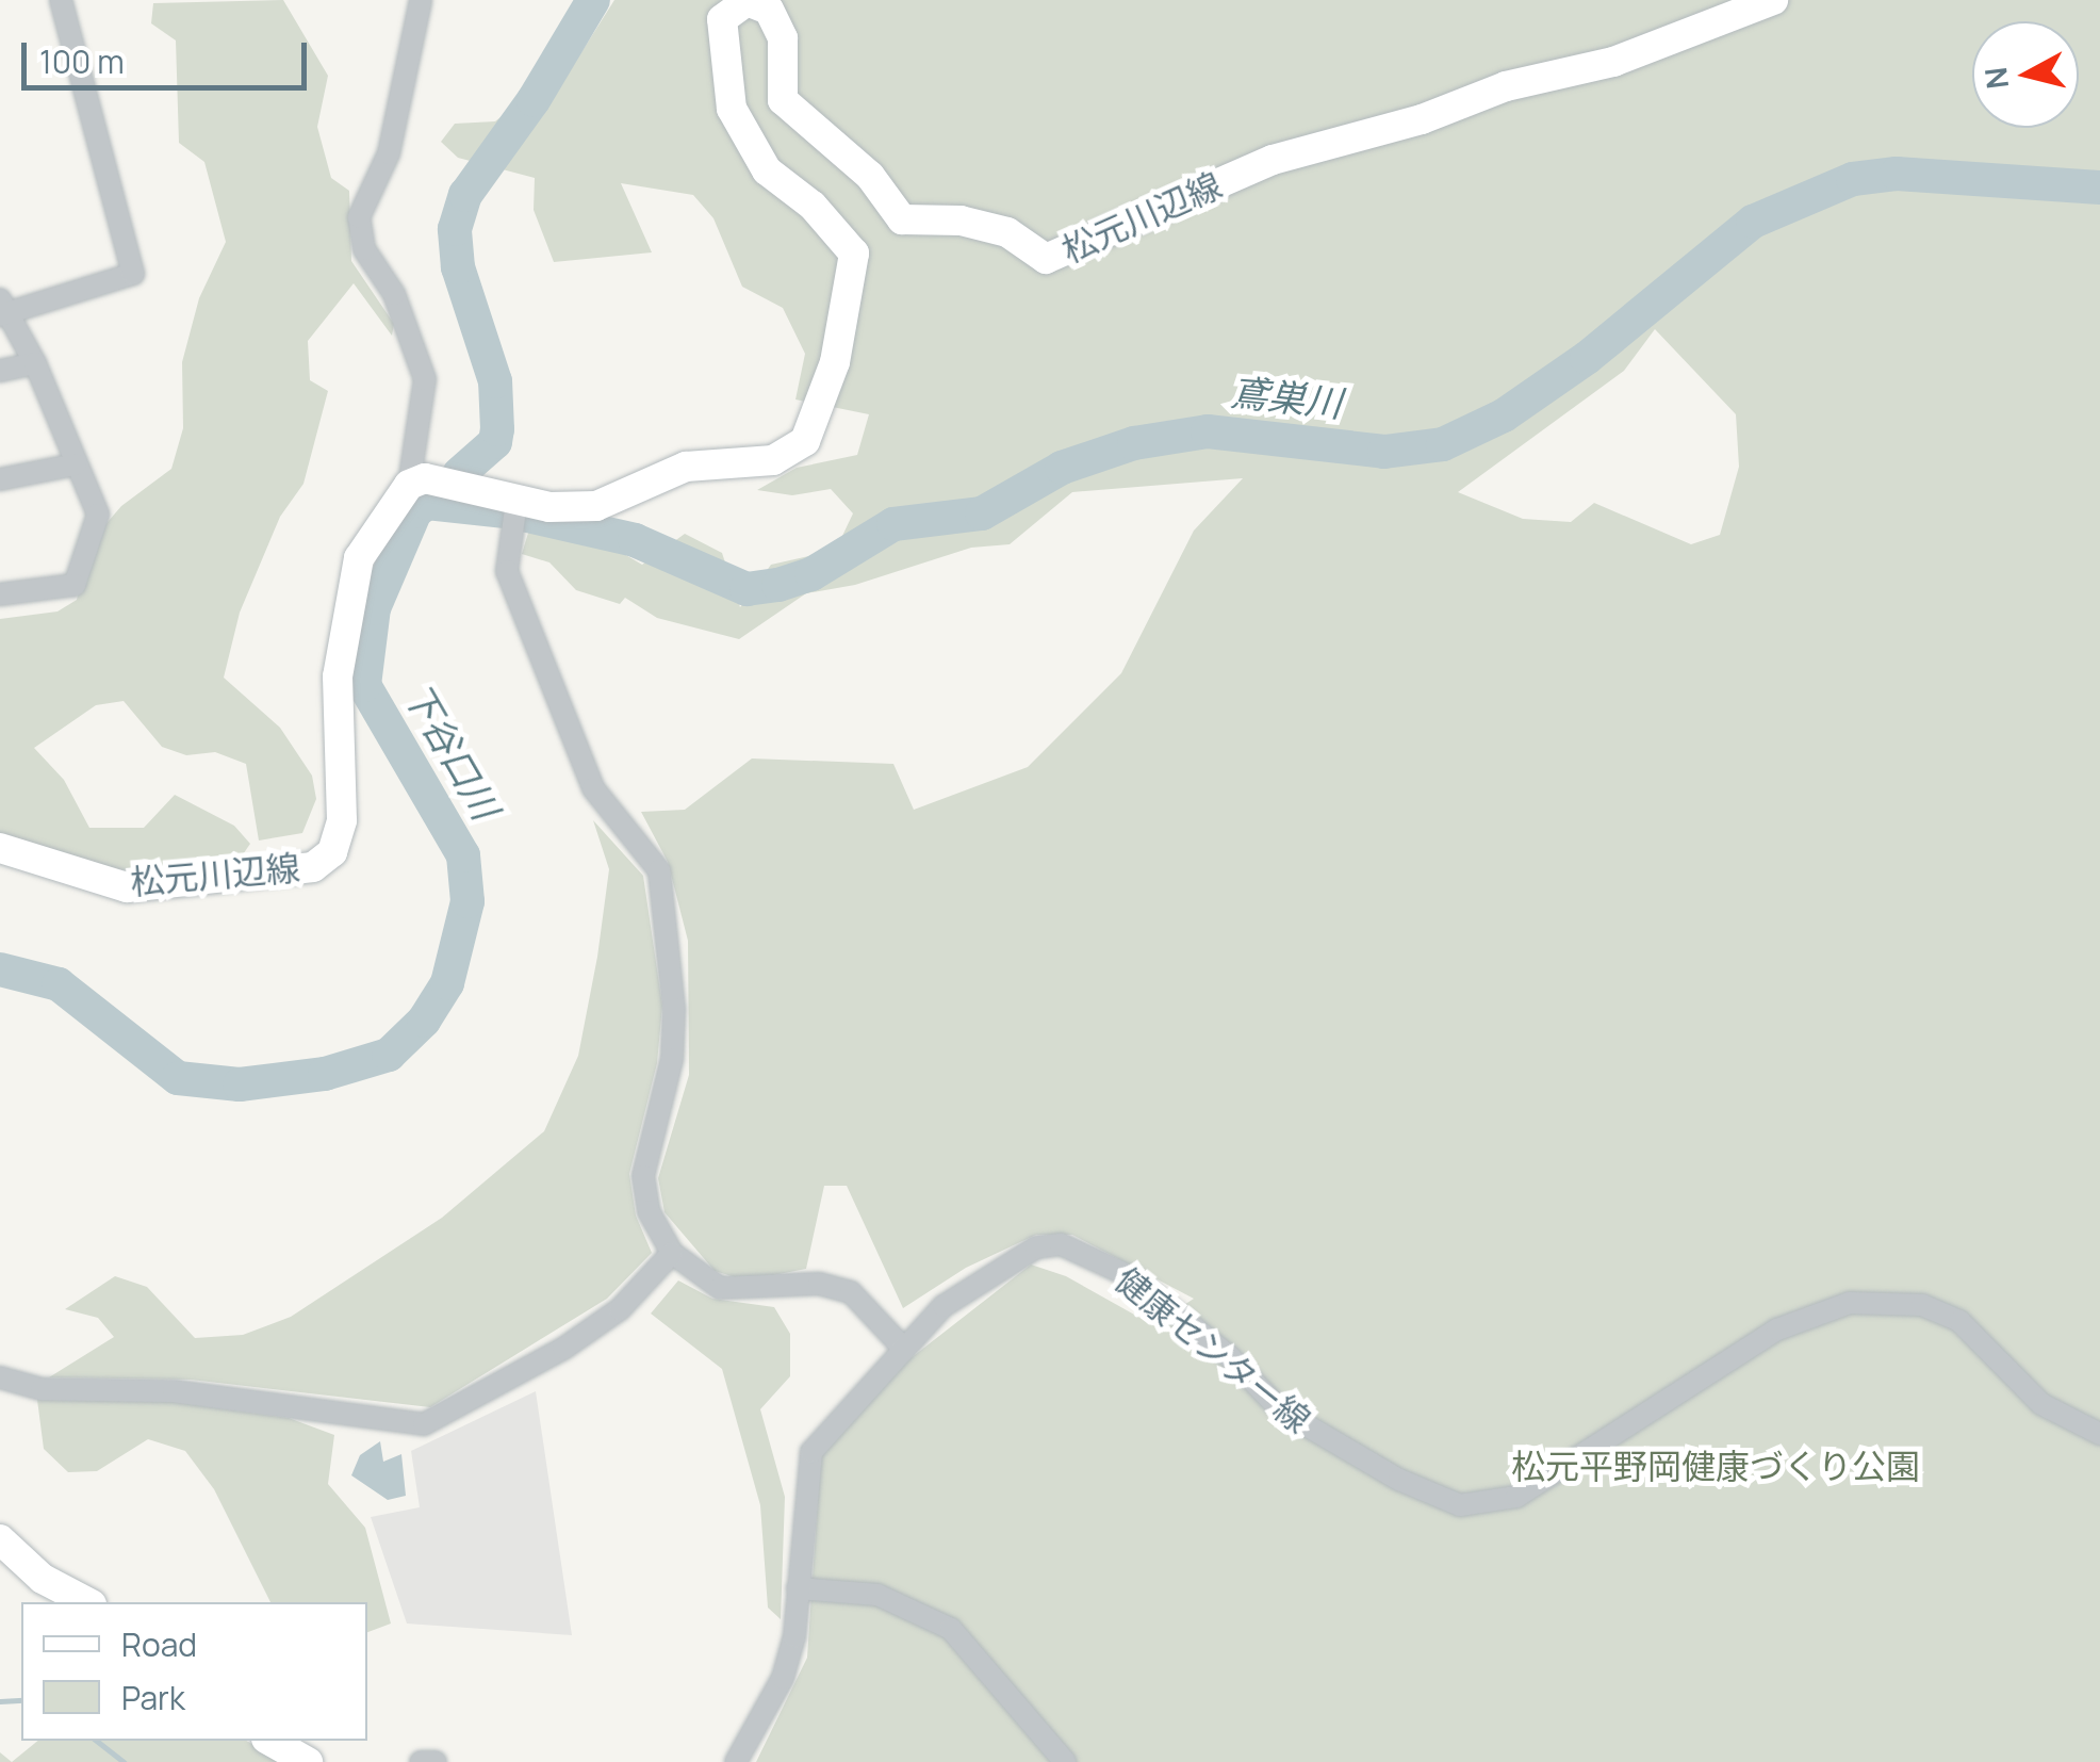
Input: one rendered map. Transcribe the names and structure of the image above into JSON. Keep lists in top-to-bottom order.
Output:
{
  "streets": {
    "main road": ["松元川辺線"],
    "street": ["健康センター線"]
  },
  "water": ["鳶巣川", "下谷口川"],
  "parks": ["松元平野岡健康づくり公園"],
  "legend": ["Road", "Park"],
  "scale_bar": "100 m",
  "north": "left"
}
